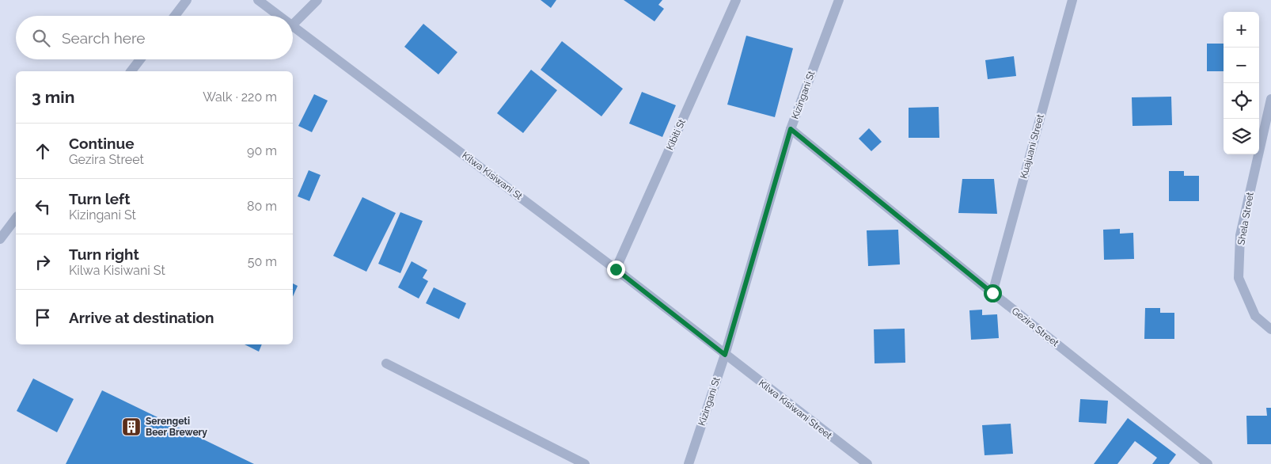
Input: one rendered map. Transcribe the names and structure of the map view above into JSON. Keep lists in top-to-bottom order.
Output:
{
  "streets": {
    "street": [
      "Kizingani St",
      "Kibiti St",
      "Kuajuani Street",
      "Kilwa Kisiwani St",
      "Shela Street",
      "Gezira Street",
      "Kilwa Kisiwani Street"
    ]
  },
  "crossings": [
    ["Kizingani St", "Kilwa Kisiwani St"],
    ["Kizingani St", "Gezira Street"],
    ["Kizingani St", "Kilwa Kisiwani Street"],
    ["Kibiti St", "Kilwa Kisiwani St"],
    ["Kuajuani Street", "Gezira Street"],
    ["Kilwa Kisiwani St", "Kilwa Kisiwani Street"]
  ],
  "places": {
    "building": ["Serengeti Beer Brewery"]
  },
  "page": {
    "map_buttons": ["+", "−"],
    "search": "Search here",
    "heading": ["3 min", "Walk · 220 m"],
    "list": [
      ["Continue", "Gezira Street", "90 m"],
      ["Turn left", "Kizingani St", "80 m"],
      ["Turn right", "Kilwa Kisiwani St", "50 m"],
      "Arrive at destination"
    ]
  }
}
